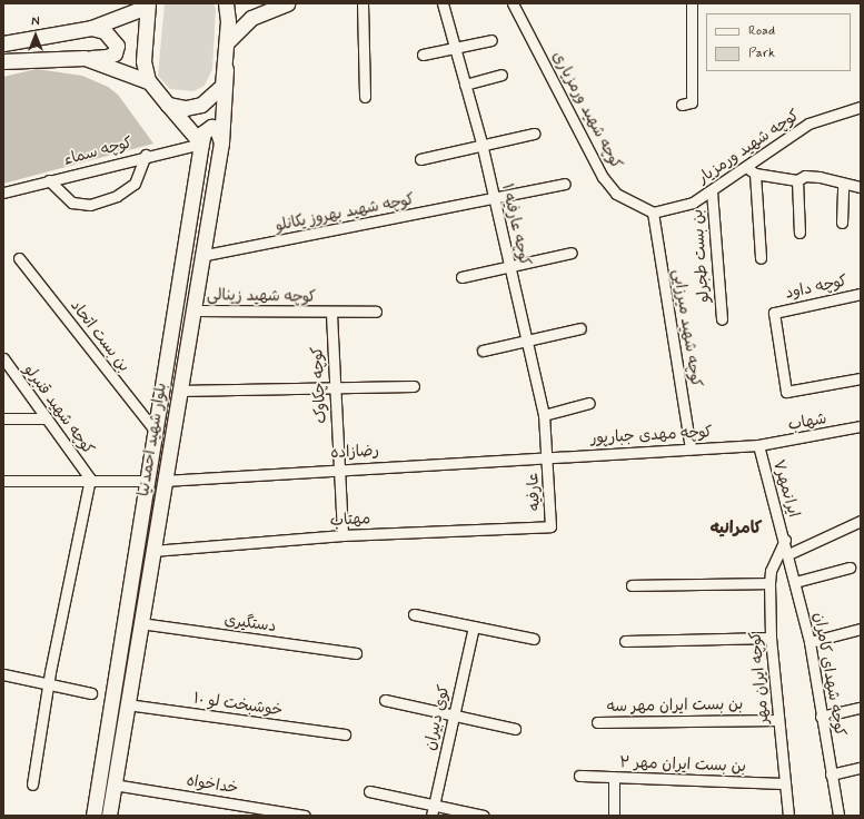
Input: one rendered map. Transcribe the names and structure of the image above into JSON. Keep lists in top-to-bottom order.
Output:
{
  "streets": {
    "main road": ["بلوار شهید احمدنیا"],
    "street": [
      "کوچه شهید ورمزیاری",
      "کوچه شهید ورمزیار",
      "کوچه سماء",
      "کوچه شهید بهروز یکانلو",
      "کوچه عارفیه ۱",
      "بن بست طجرلو",
      "کوچه داود",
      "کوچه شهید زینالی",
      "کوچه شهید میرزایی",
      "بن بست اتحاد",
      "کوچه چکاوک",
      "کوچه شهید قنبرلو",
      "شهاب",
      "کوچه مهدی جبارپور",
      "رضازاده",
      "ایرانمهر۷",
      "عارفیه",
      "مهتاب",
      "دستگیری",
      "کوچه شهدای کامران",
      "کوچه ایران مهر",
      "خوشبخت لو ۱۰",
      "بن بست ایران مهر سه",
      "کوی دبیران",
      "۲ بن بست ایران مهر",
      "خداخواه"
    ]
  },
  "crossings": [
    ["کوچه شهید ورمزیاری", "کوچه شهید ورمزیار"],
    ["کوچه شهید ورمزیاری", "کوچه شهید میرزایی"],
    ["کوچه شهید ورمزیار", "بن بست طجرلو"],
    ["کوچه شهید ورمزیار", "کوچه شهید میرزایی"],
    ["کوچه سماء", "بلوار شهید احمدنیا"],
    ["کوچه شهید بهروز یکانلو", "کوچه عارفیه ۱"],
    ["کوچه شهید بهروز یکانلو", "بلوار شهید احمدنیا"],
    ["کوچه عارفیه ۱", "کوچه مهدی جبارپور"],
    ["کوچه عارفیه ۱", "رضازاده"],
    ["کوچه عارفیه ۱", "عارفیه"],
    ["کوچه شهید زینالی", "کوچه چکاوک"],
    ["کوچه شهید زینالی", "بلوار شهید احمدنیا"],
    ["کوچه شهید میرزایی", "کوچه مهدی جبارپور"],
    ["بن بست اتحاد", "بلوار شهید احمدنیا"],
    ["کوچه چکاوک", "رضازاده"],
    ["کوچه چکاوک", "مهتاب"],
    ["شهاب", "کوچه مهدی جبارپور"],
    ["شهاب", "ایرانمهر۷"],
    ["کوچه مهدی جبارپور", "رضازاده"],
    ["کوچه مهدی جبارپور", "ایرانمهر۷"],
    ["کوچه مهدی جبارپور", "عارفیه"],
    ["بلوار شهید احمدنیا", "رضازاده"],
    ["بلوار شهید احمدنیا", "مهتاب"],
    ["بلوار شهید احمدنیا", "دستگیری"],
    ["بلوار شهید احمدنیا", "خوشبخت لو ۱۰"],
    ["بلوار شهید احمدنیا", "خداخواه"],
    ["رضازاده", "عارفیه"],
    ["ایرانمهر۷", "کوچه شهدای کامران"],
    ["ایرانمهر۷", "کوچه ایران مهر"],
    ["عارفیه", "مهتاب"],
    ["کوچه شهدای کامران", "کوچه ایران مهر"],
    ["کوچه ایران مهر", "بن بست ایران مهر سه"],
    ["کوچه ایران مهر", "۲ بن بست ایران مهر"]
  ],
  "districts": ["کامرانیه"],
  "legend": ["Road", "Park"],
  "north": "top"
}
